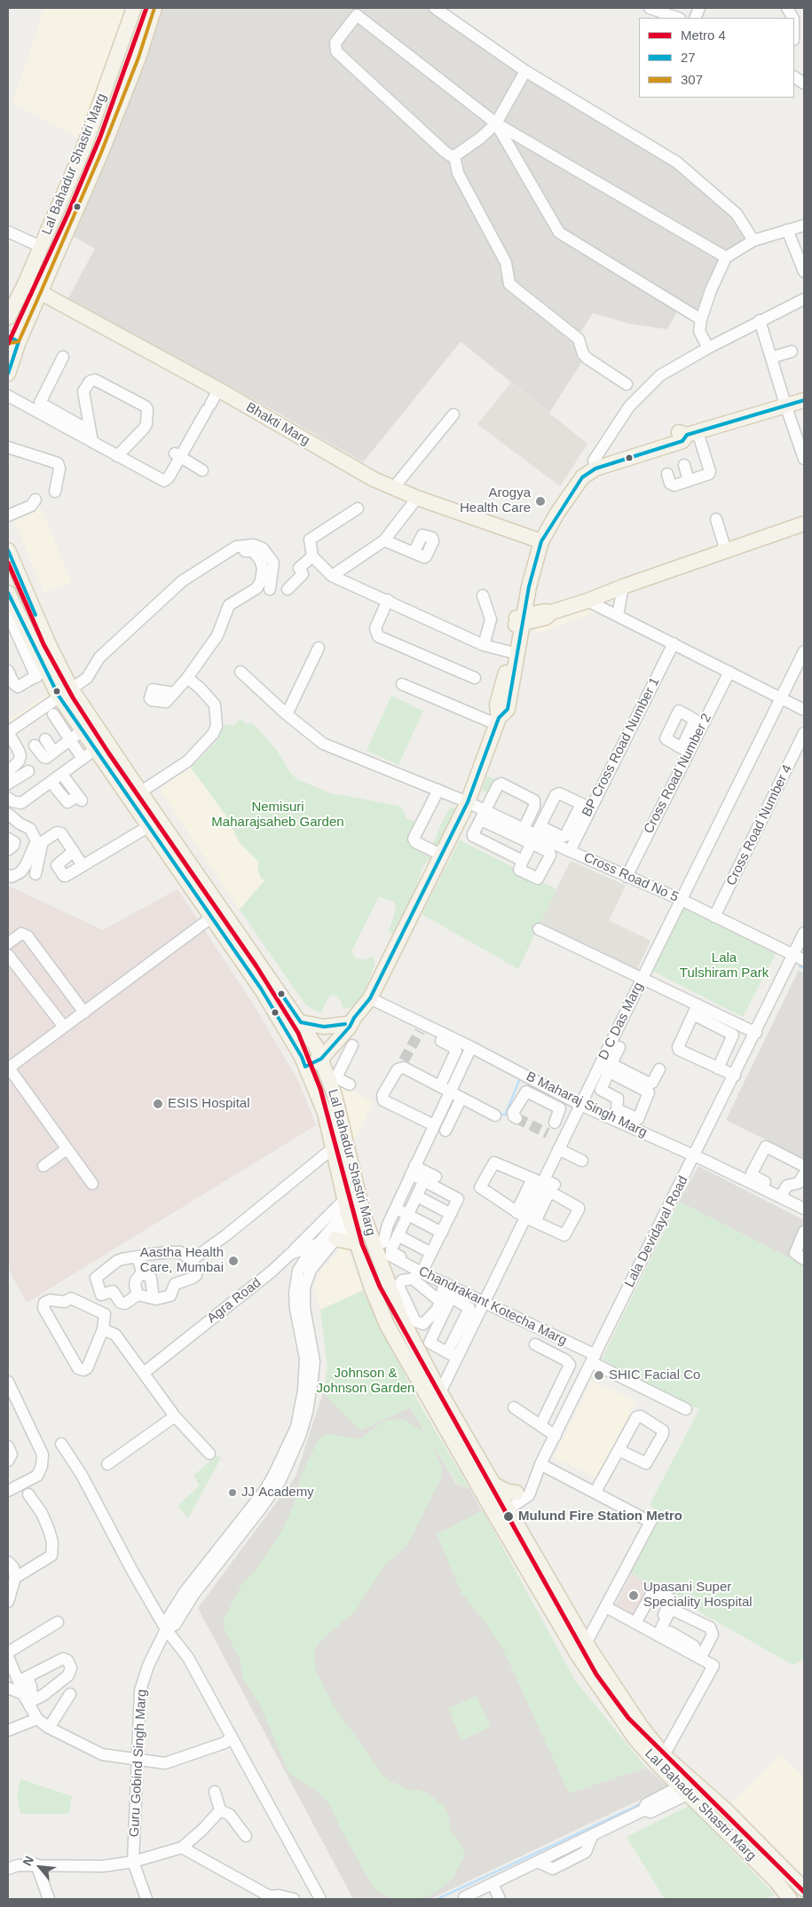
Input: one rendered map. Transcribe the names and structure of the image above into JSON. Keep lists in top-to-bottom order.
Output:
{
  "streets": {
    "main road": ["Lal Bahadur Shastri Marg", "Bhakti Marg"],
    "street": [
      "BP Cross Road Number 1",
      "Cross Road Number 2",
      "Cross Road Number 4",
      "Cross Road No 5",
      "D C Das Marg",
      "B Maharaj Singh Marg",
      "Lala Devidayal Road",
      "Agra Road",
      "Chandrakant Kotecha Marg",
      "Guru Gobind Singh Marg"
    ]
  },
  "crossings": [
    ["Lal Bahadur Shastri Marg", "Bhakti Marg"],
    ["Lal Bahadur Shastri Marg", "D C Das Marg"],
    ["Lal Bahadur Shastri Marg", "Lala Devidayal Road"],
    ["Lal Bahadur Shastri Marg", "Guru Gobind Singh Marg"],
    ["BP Cross Road Number 1", "Cross Road No 5"],
    ["Cross Road Number 2", "Cross Road No 5"],
    ["Cross Road Number 4", "Cross Road No 5"],
    ["Cross Road No 5", "D C Das Marg"],
    ["Cross Road No 5", "Lala Devidayal Road"],
    ["D C Das Marg", "B Maharaj Singh Marg"],
    ["D C Das Marg", "Chandrakant Kotecha Marg"],
    ["B Maharaj Singh Marg", "Lala Devidayal Road"],
    ["Lala Devidayal Road", "Chandrakant Kotecha Marg"],
    ["Agra Road", "Guru Gobind Singh Marg"]
  ],
  "parks": ["Nemisuri Maharajsaheb Garden", "Lala Tulshiram Park", "Johnson & Johnson Garden"],
  "places": [
    "Arogya Health Care",
    "ESIS Hospital",
    "Aastha Health Care, Mumbai",
    "SHIC Facial Co",
    "JJ Academy",
    "Mulund Fire Station Metro",
    "Upasani Super Speciality Hospital"
  ],
  "lines": ["metro line 4", "transit line 307", "transit line 27"],
  "legend": ["Metro 4", "27", "307"],
  "north": "top left"
}
